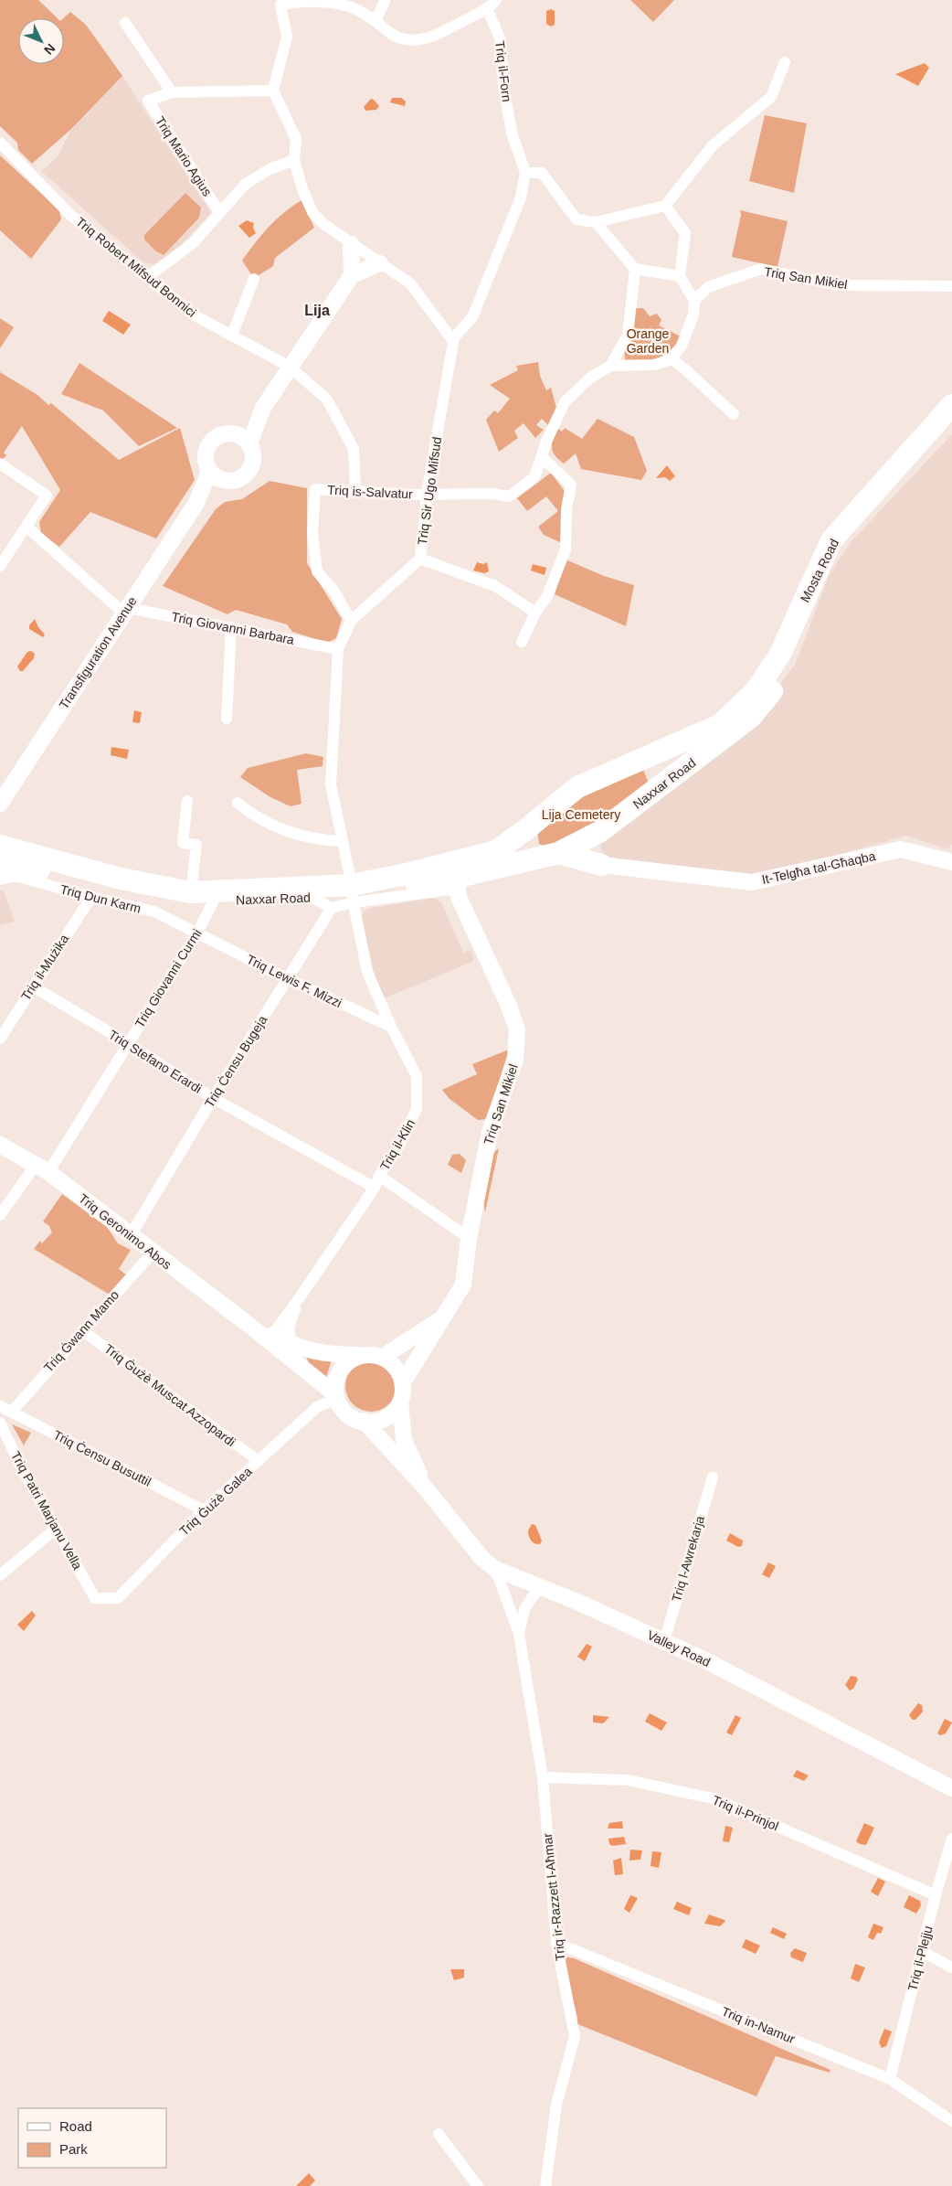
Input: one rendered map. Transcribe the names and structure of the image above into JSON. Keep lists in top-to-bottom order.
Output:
{
  "streets": {
    "highway": ["Mosta Road", "Naxxar Road"],
    "street": [
      "Triq il-Forn",
      "Triq Mario Agius",
      "Triq Robert Mifsud Bonnici",
      "Triq San Mikiel",
      "Triq Sir Ugo Mifsud",
      "Triq is-Salvatur",
      "Triq Giovanni Barbara",
      "Transfiguration Avenue",
      "It-Telgħa tal-Għaqba",
      "Triq Dun Karm",
      "Triq il-Mużika",
      "Triq Giovanni Curmi",
      "Triq Lewis F. Mizzi",
      "Triq Stefano Erardi",
      "Triq Ċensu Bugeja",
      "Triq il-Klin",
      "Triq Geronimo Abos",
      "Triq Ġwann Mamo",
      "Triq Ġużè Muscat Azzopardi",
      "Triq Ċensu Busuttil",
      "Triq Ġużè Galea",
      "Triq Patri Marjanu Vella",
      "Triq l-Awrekarja",
      "Valley Road",
      "Triq il-Prinjol",
      "Triq ir-Razzett l-Aħmar",
      "Triq il-Plejju",
      "Triq in-Namur"
    ]
  },
  "crossings": [
    ["Triq Robert Mifsud Bonnici", "Triq is-Salvatur"],
    ["Triq Robert Mifsud Bonnici", "Transfiguration Avenue"],
    ["Triq San Mikiel", "Naxxar Road"],
    ["Triq San Mikiel", "Triq Geronimo Abos"],
    ["Triq San Mikiel", "Triq Ġużè Galea"],
    ["Triq San Mikiel", "Valley Road"],
    ["Triq Sir Ugo Mifsud", "Triq is-Salvatur"],
    ["Triq Sir Ugo Mifsud", "Triq Giovanni Barbara"],
    ["Triq Sir Ugo Mifsud", "Naxxar Road"],
    ["Triq Sir Ugo Mifsud", "Triq il-Klin"],
    ["Mosta Road", "Naxxar Road"],
    ["Triq Giovanni Barbara", "Transfiguration Avenue"],
    ["Naxxar Road", "Triq Giovanni Curmi"],
    ["Naxxar Road", "Triq Ċensu Bugeja"],
    ["Naxxar Road", "Triq il-Klin"],
    ["Triq Dun Karm", "Triq il-Mużika"],
    ["Triq Dun Karm", "Triq Giovanni Curmi"],
    ["Triq Dun Karm", "Triq Lewis F. Mizzi"],
    ["Triq il-Mużika", "Triq Stefano Erardi"],
    ["Triq Giovanni Curmi", "Triq Lewis F. Mizzi"],
    ["Triq Giovanni Curmi", "Triq Stefano Erardi"],
    ["Triq Giovanni Curmi", "Triq Geronimo Abos"],
    ["Triq Lewis F. Mizzi", "Triq Ċensu Bugeja"],
    ["Triq Lewis F. Mizzi", "Triq il-Klin"],
    ["Triq Stefano Erardi", "Triq Ċensu Bugeja"],
    ["Triq Stefano Erardi", "Triq il-Klin"],
    ["Triq Ċensu Bugeja", "Triq Geronimo Abos"],
    ["Triq il-Klin", "Triq Geronimo Abos"],
    ["Triq Geronimo Abos", "Triq Ġwann Mamo"],
    ["Triq Geronimo Abos", "Triq Ġużè Galea"],
    ["Triq Geronimo Abos", "Valley Road"],
    ["Triq Ġwann Mamo", "Triq Ġużè Muscat Azzopardi"],
    ["Triq Ġwann Mamo", "Triq Ċensu Busuttil"],
    ["Triq Ġużè Muscat Azzopardi", "Triq Ġużè Galea"],
    ["Triq Ċensu Busuttil", "Triq Ġużè Galea"],
    ["Triq Ġużè Galea", "Triq Patri Marjanu Vella"],
    ["Triq Ġużè Galea", "Valley Road"],
    ["Triq l-Awrekarja", "Valley Road"],
    ["Valley Road", "Triq ir-Razzett l-Aħmar"],
    ["Triq il-Prinjol", "Triq ir-Razzett l-Aħmar"],
    ["Triq il-Prinjol", "Triq il-Plejju"],
    ["Triq ir-Razzett l-Aħmar", "Triq in-Namur"],
    ["Triq il-Plejju", "Triq in-Namur"]
  ],
  "districts": ["Lija"],
  "parks": ["Orange Garden", "Lija Cemetery"],
  "legend": ["Road", "Park"],
  "north": "bottom right"
}
